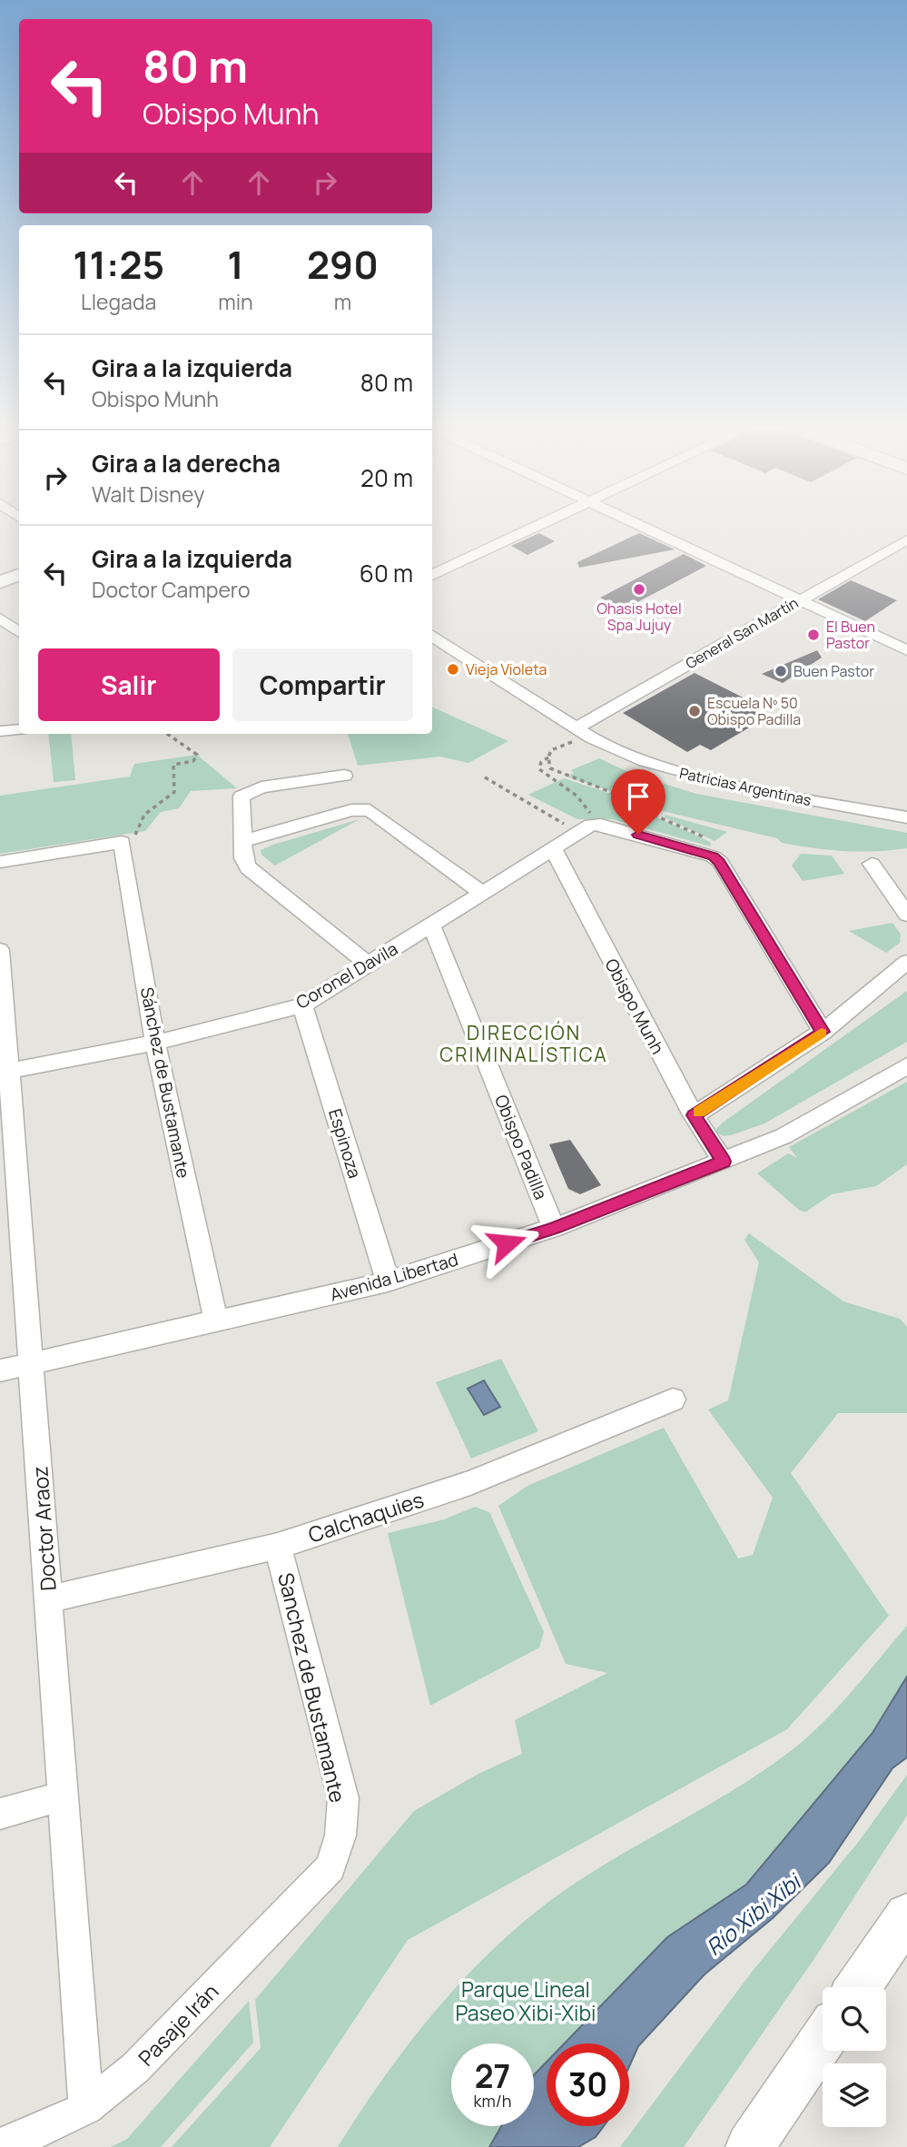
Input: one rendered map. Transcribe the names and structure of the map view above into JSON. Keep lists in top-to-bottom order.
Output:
{
  "streets": {
    "street": [
      "General San Martín",
      "Patricias Argentinas",
      "Coronel Davila",
      "Obispo Munh",
      "Sánchez de Bustamante",
      "Espinoza",
      "Obispo Padilla",
      "Avenida Libertad",
      "Calchaquies",
      "Doctor Araoz",
      "Sanchez de Bustamante",
      "Pasaje Irán"
    ]
  },
  "crossings": [
    ["General San Martín", "Patricias Argentinas"],
    ["Coronel Davila", "Obispo Munh"],
    ["Coronel Davila", "Sánchez de Bustamante"],
    ["Coronel Davila", "Espinoza"],
    ["Coronel Davila", "Obispo Padilla"],
    ["Coronel Davila", "Doctor Araoz"],
    ["Obispo Munh", "Avenida Libertad"],
    ["Sánchez de Bustamante", "Avenida Libertad"],
    ["Espinoza", "Avenida Libertad"],
    ["Obispo Padilla", "Avenida Libertad"],
    ["Avenida Libertad", "Doctor Araoz"],
    ["Calchaquies", "Doctor Araoz"],
    ["Calchaquies", "Sanchez de Bustamante"],
    ["Doctor Araoz", "Pasaje Irán"],
    ["Sanchez de Bustamante", "Pasaje Irán"]
  ],
  "districts": ["DIRECCIÓN CRIMINALÍSTICA"],
  "water": ["Río Xibi Xibi"],
  "parks": ["Parque Lineal Paseo Xibi-Xibi"],
  "places": [
    "Ohasis Hotel Spa Jujuy",
    "El Buen Pastor",
    "Vieja Violeta",
    "Buen Pastor",
    "Escuela Nº 50 Obispo Padilla"
  ],
  "page": {
    "turn": ["80 m", "Obispo Munh"],
    "eta": [
      "11:25",
      "Llegada",
      "1",
      "min",
      "290",
      "m"
    ],
    "list": [
      {
        "name": "Gira a la izquierda",
        "note": "Obispo Munh",
        "value": "80 m"
      },
      {
        "name": "Gira a la derecha",
        "note": "Walt Disney",
        "value": "20 m"
      },
      {
        "name": "Gira a la izquierda",
        "note": "Doctor Campero",
        "value": "60 m"
      }
    ],
    "buttons": ["Salir", "Compartir"],
    "speed": "27 km/h",
    "limit": "30"
  }
}
